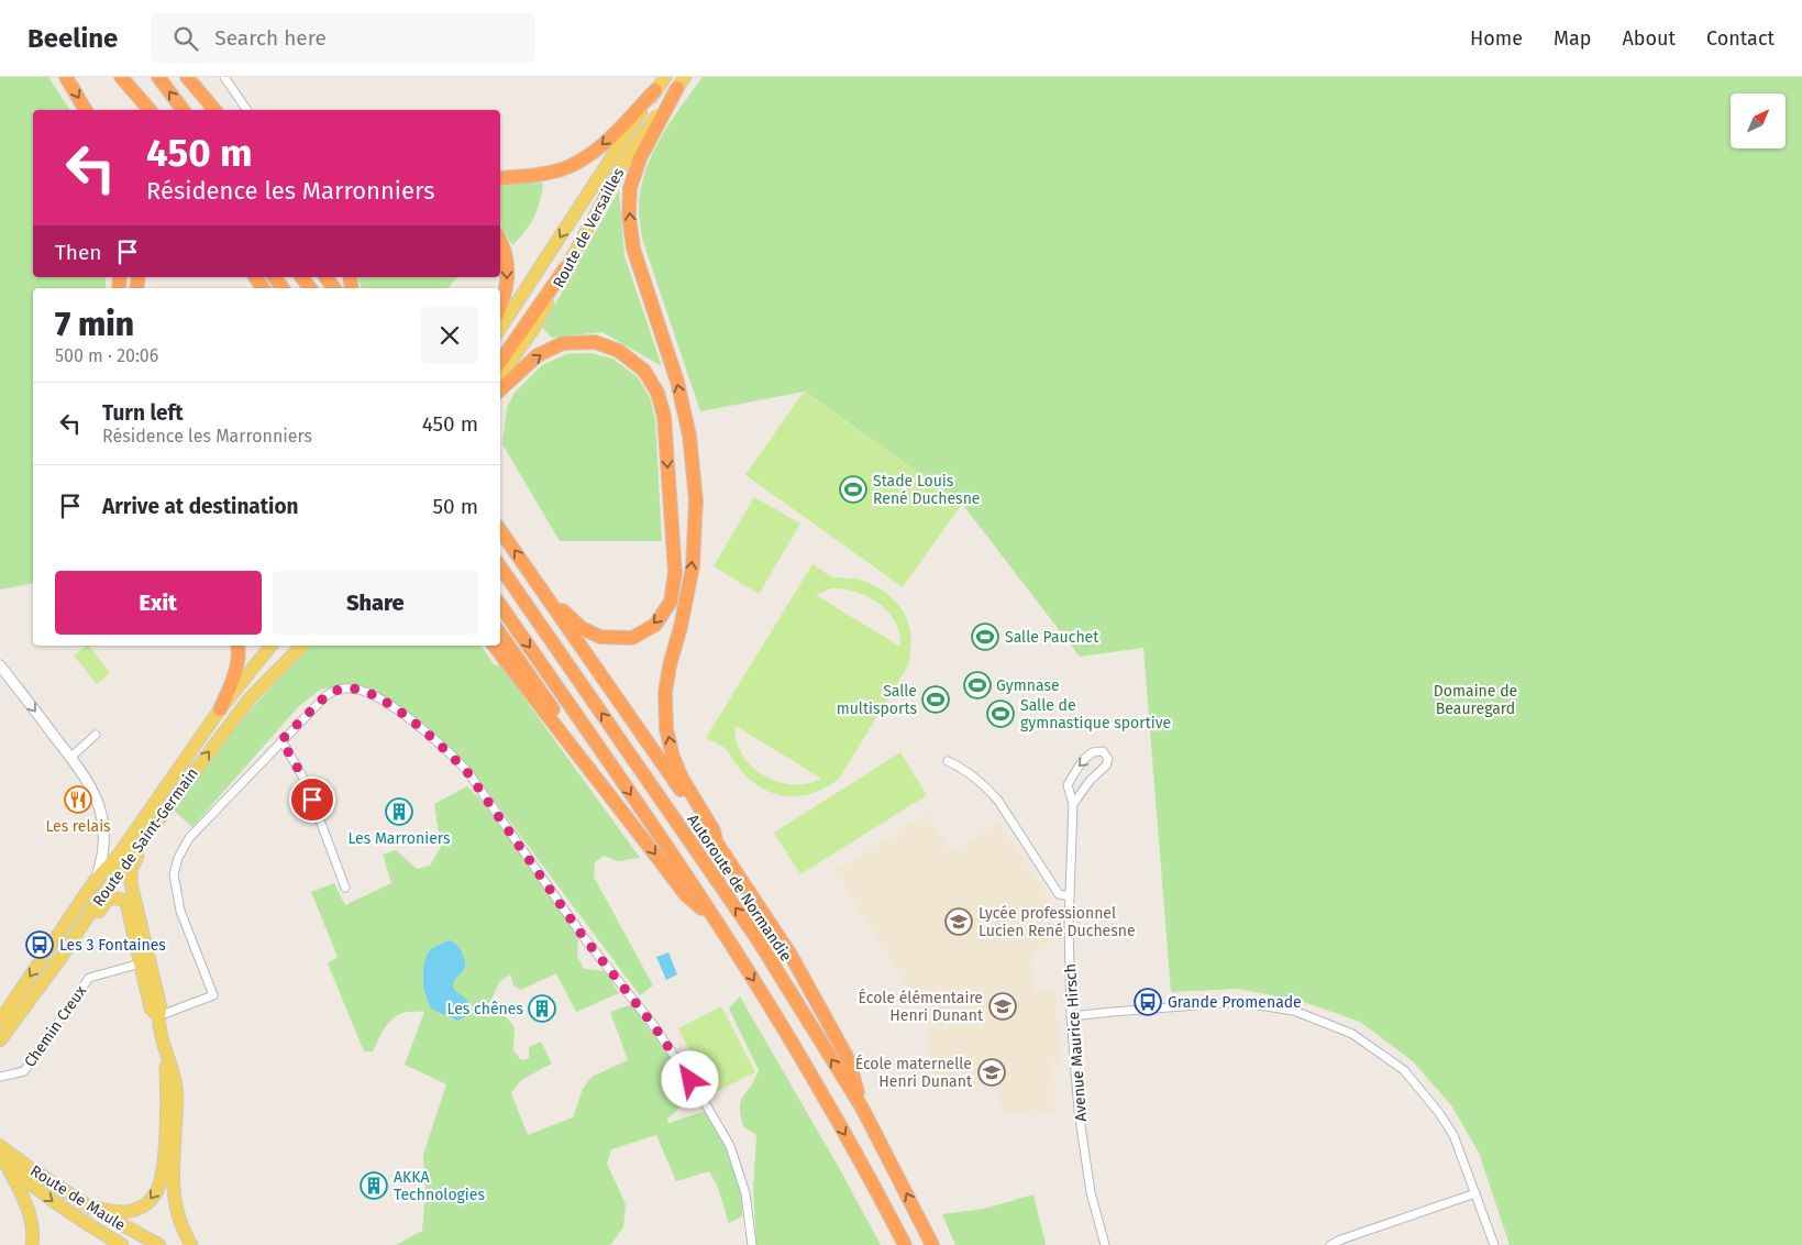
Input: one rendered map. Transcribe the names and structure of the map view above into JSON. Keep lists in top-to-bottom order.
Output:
{
  "streets": {
    "highway": ["Autoroute de Normandie"],
    "main road": ["Route de Versailles", "Route de Saint-Germain", "Route de Maule"],
    "street": ["Chemin Creux", "Avenue Maurice Hirsch"]
  },
  "parks": ["Domaine de Beauregard"],
  "places": {
    "sports": [
      "Stade Louis René Duchesne",
      "Salle Pauchet",
      "Gymnase",
      "Salle multisports",
      "Salle de gymnastique sportive"
    ],
    "restaurant": ["Les relais"],
    "building": ["Les Marroniers", "Les chênes", "AKKA Technologies"],
    "school or university": ["Lycée professionnel Lucien René Duchesne", "École élémentaire Henri Dunant", "École maternelle Henri Dunant"],
    "bus stop": ["Les 3 Fontaines", "Grande Promenade"]
  },
  "north": "top right",
  "page": {
    "header": "Beeline",
    "search": "Search here",
    "nav": [
      "Home",
      "Map",
      "About",
      "Contact"
    ],
    "turn": ["450 m", "Résidence les Marronniers"],
    "then": "Then",
    "heading": ["7 min", "500 m · 20:06"],
    "list": [
      {
        "name": "Turn left",
        "note": "Résidence les Marronniers",
        "value": "450 m"
      },
      {
        "name": "Arrive at destination",
        "value": "50 m"
      }
    ],
    "buttons": ["Exit", "Share"]
  }
}
